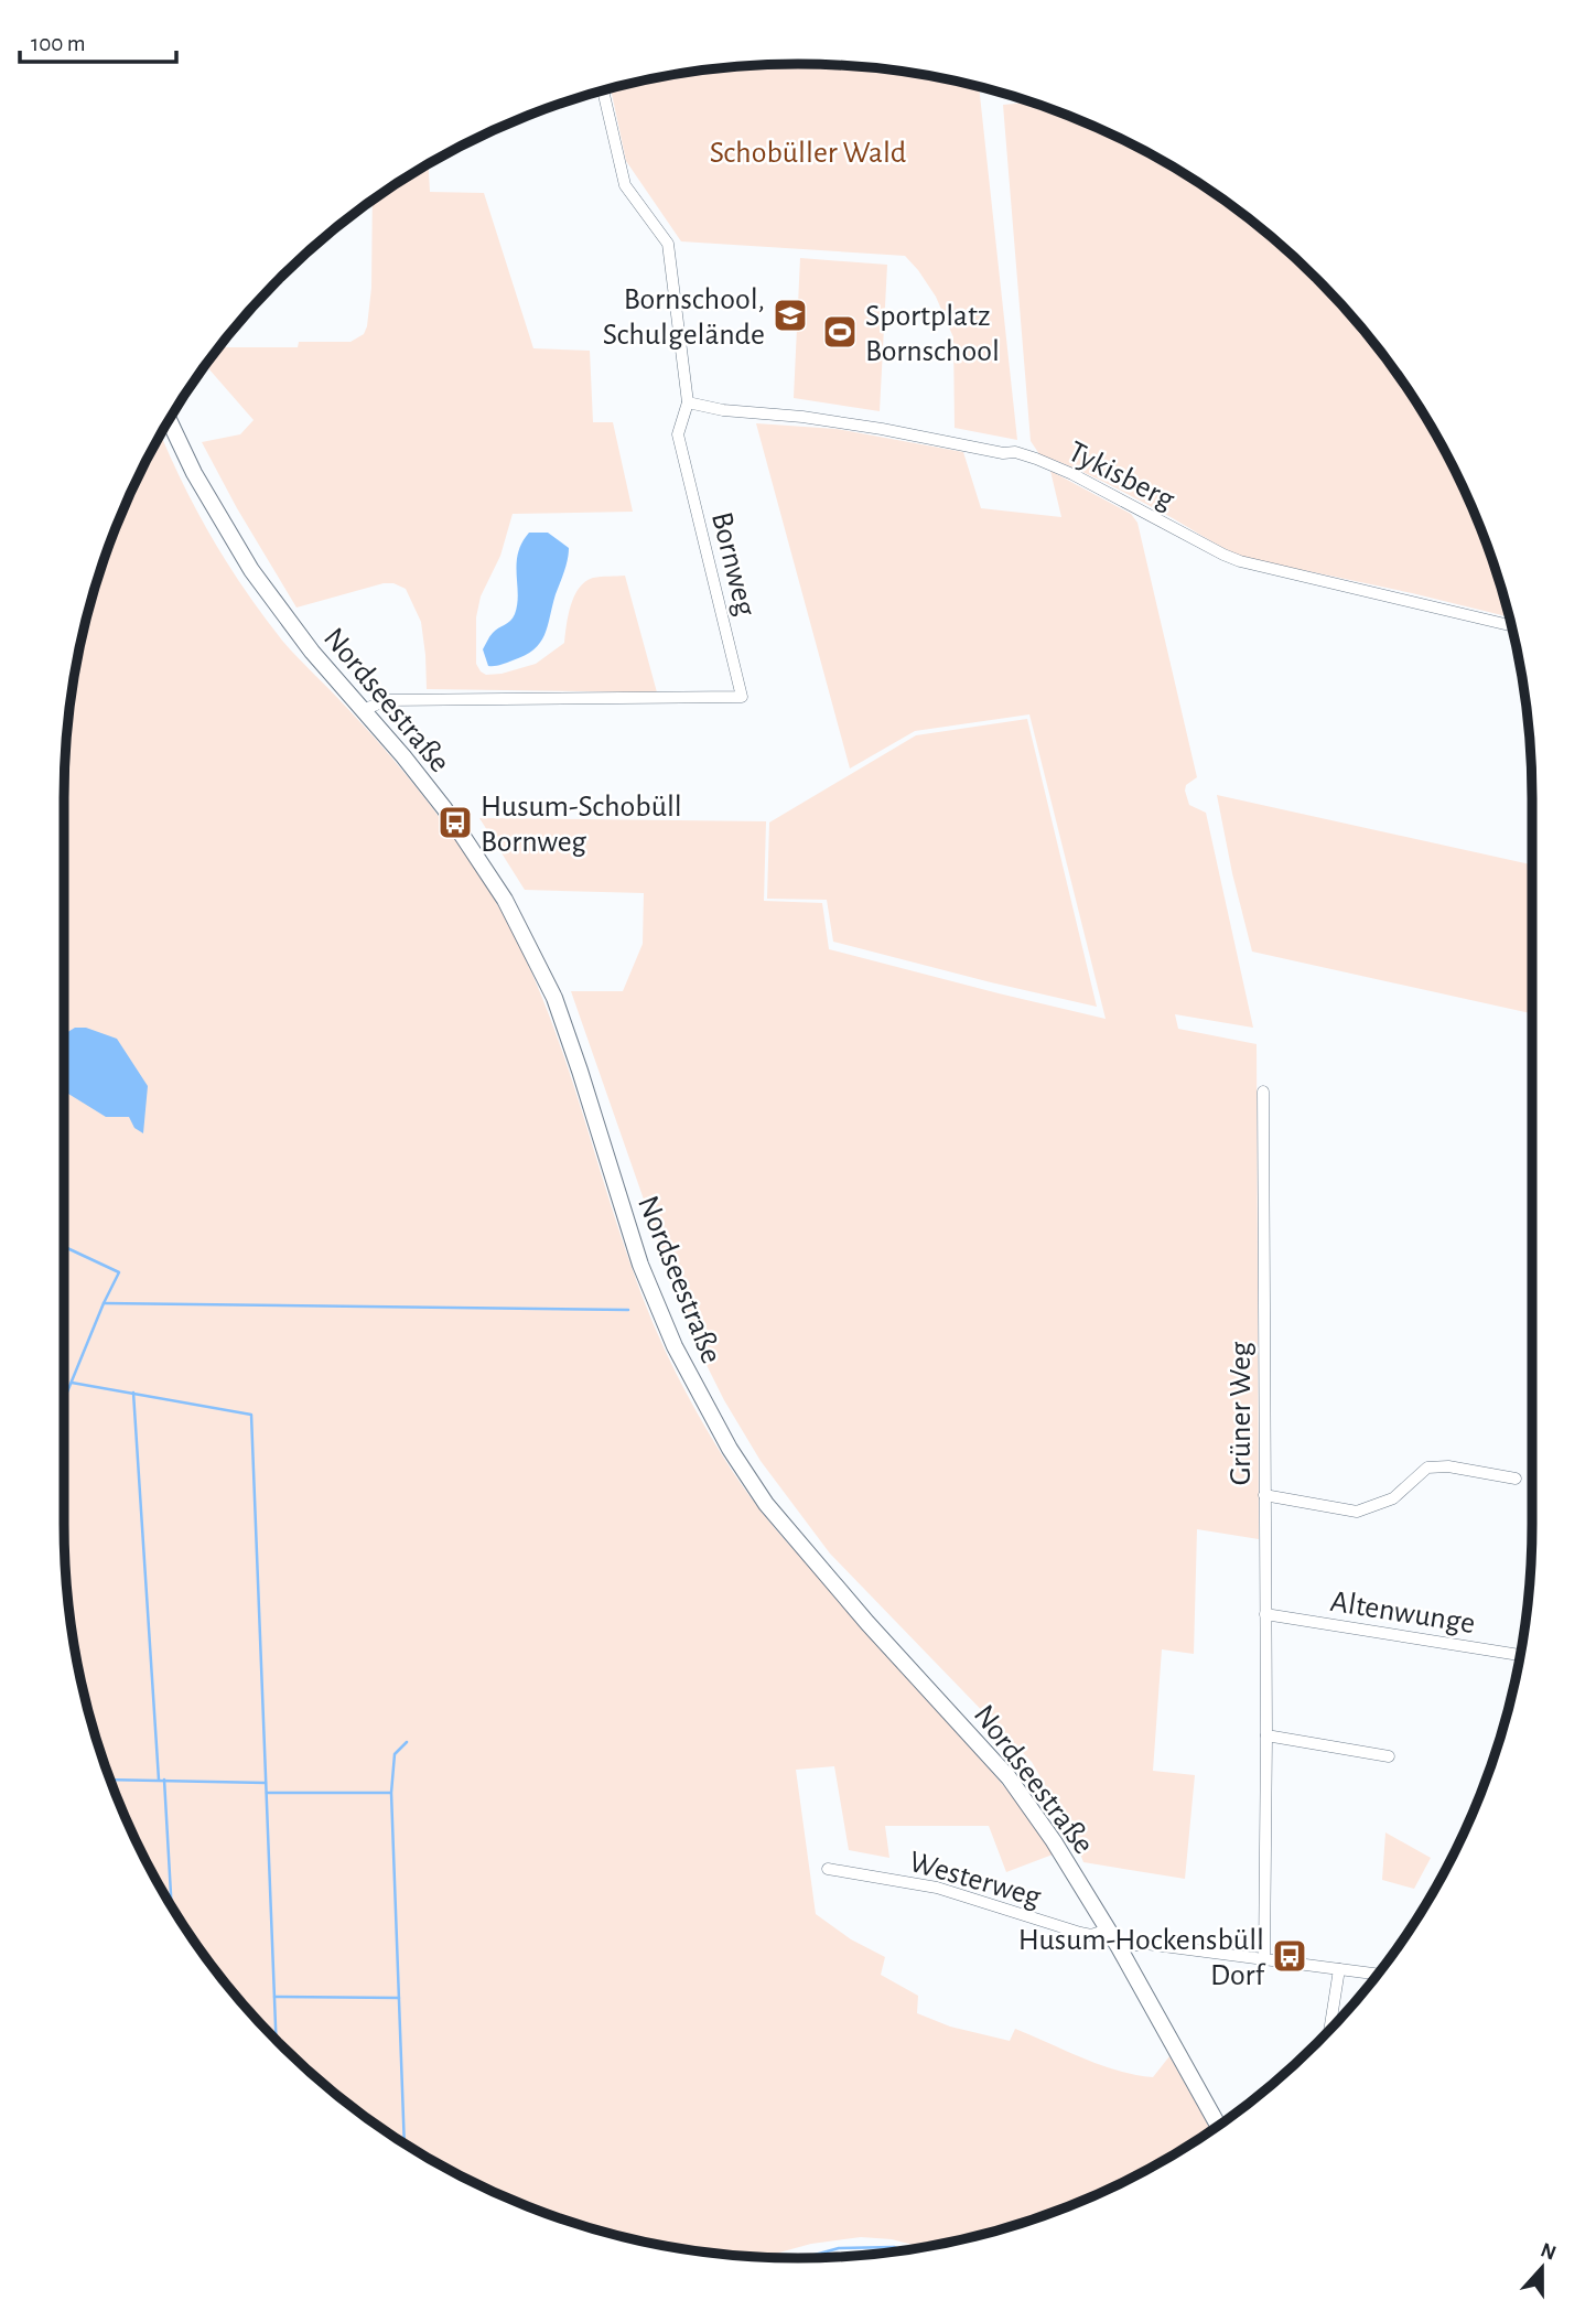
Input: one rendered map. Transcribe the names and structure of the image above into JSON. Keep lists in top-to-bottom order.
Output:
{
  "streets": {
    "main road": ["Nordseestraße"],
    "street": [
      "Tykisberg",
      "Bornweg",
      "Grüner Weg",
      "Altenwunge",
      "Westerweg"
    ]
  },
  "crossings": [
    ["Tykisberg", "Bornweg"],
    ["Bornweg", "Nordseestraße"],
    ["Nordseestraße", "Westerweg"],
    ["Grüner Weg", "Altenwunge"]
  ],
  "parks": ["Schobüller Wald"],
  "places": {
    "school or university": ["Bornschool, Schulgelände"],
    "sports": ["Sportplatz Bornschool"],
    "bus stop": ["Husum-Schobüll Bornweg", "Husum-Hockensbüll Dorf"]
  },
  "scale_bar": "100 m",
  "north": "top"
}
